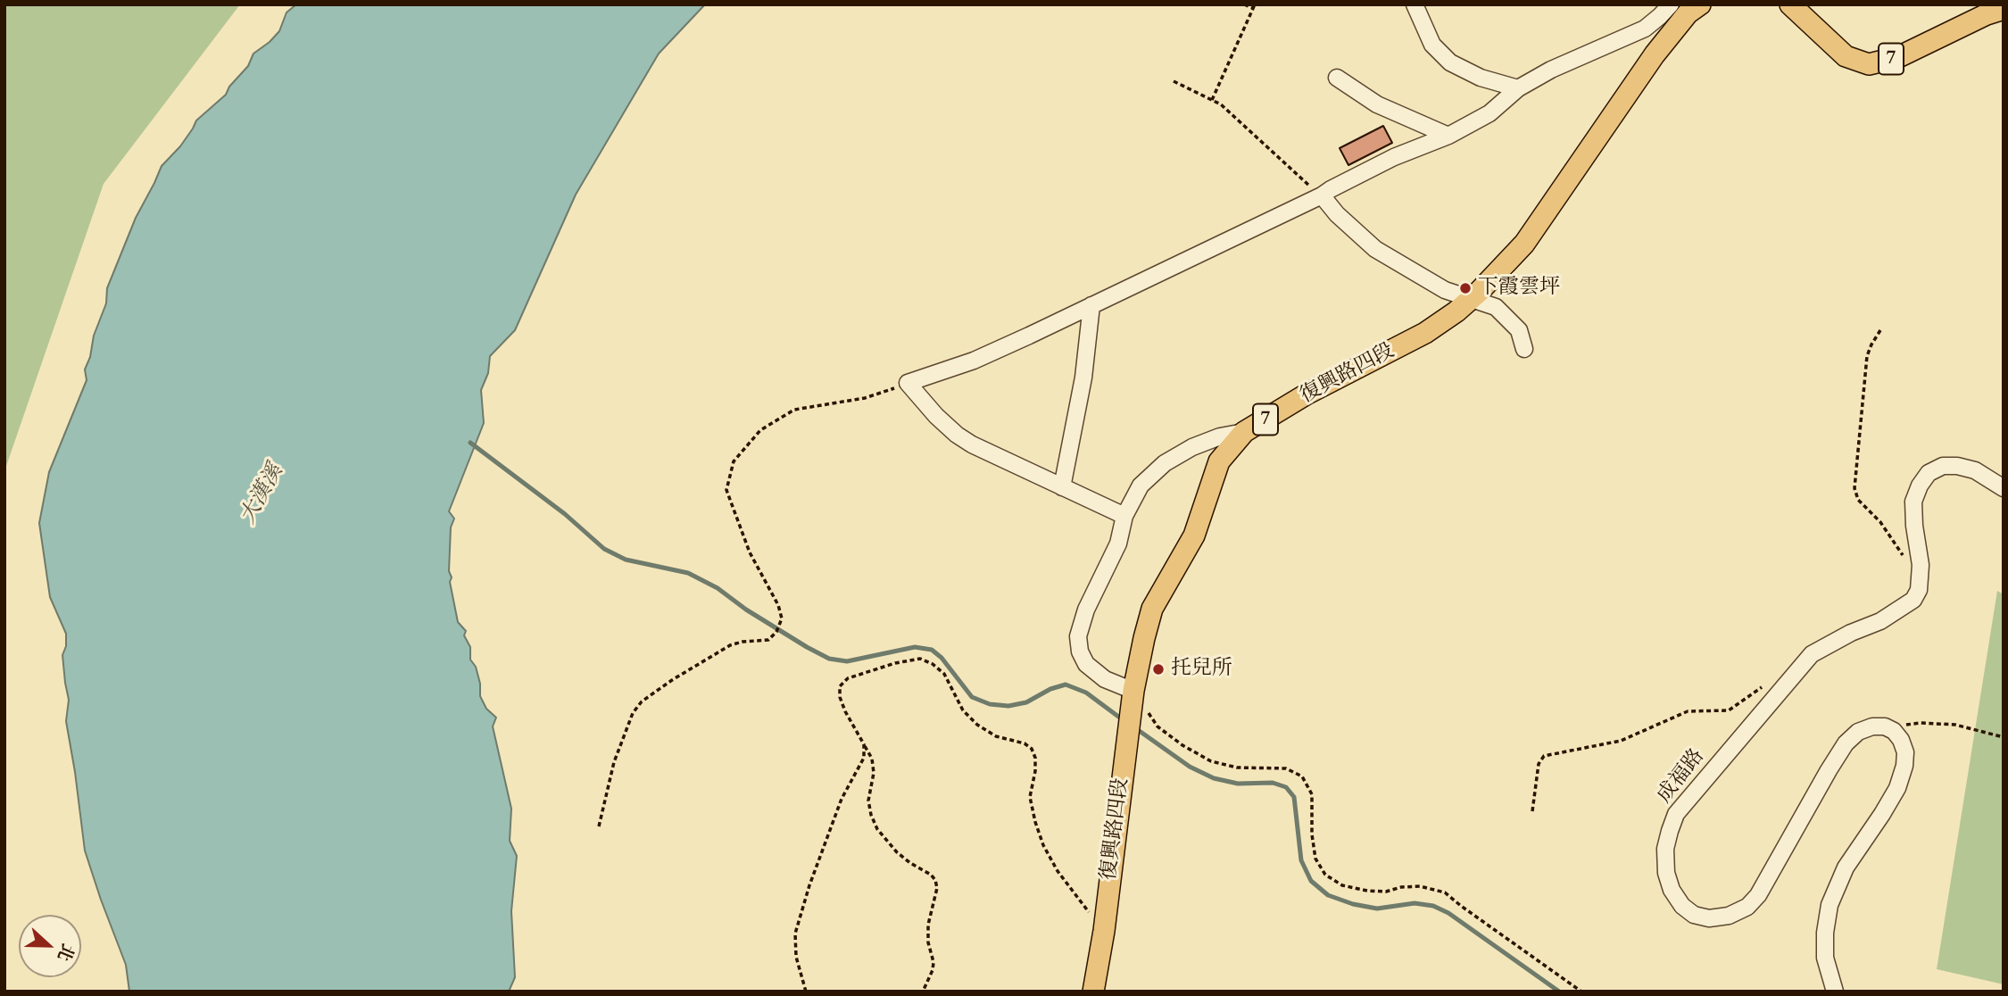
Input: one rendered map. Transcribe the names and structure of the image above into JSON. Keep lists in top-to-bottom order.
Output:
{
  "streets": {
    "main road": ["7", "復興路四段"],
    "street": ["成福路"]
  },
  "water": ["大漢溪"],
  "places": ["下霞雲坪", "托兒所"],
  "north": "right"
}
